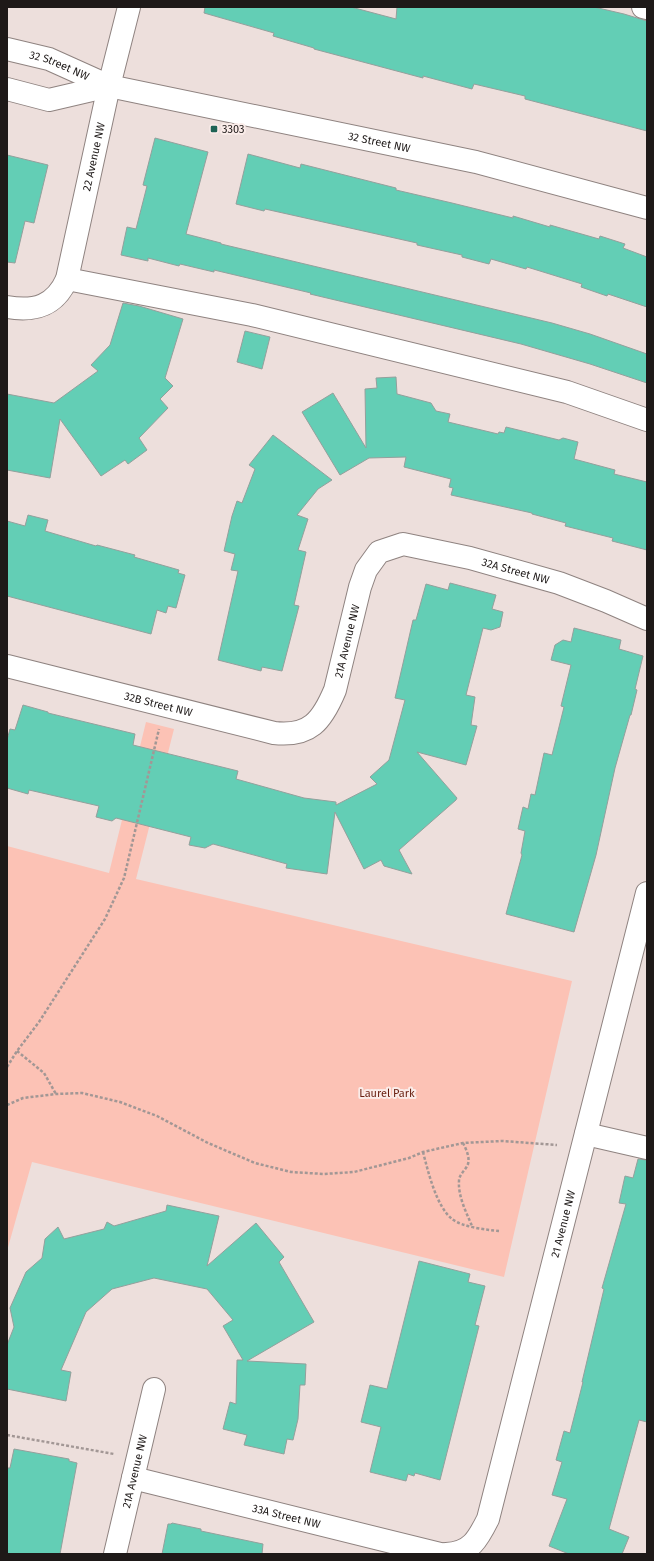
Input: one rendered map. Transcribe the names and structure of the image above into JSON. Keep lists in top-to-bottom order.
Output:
{
  "streets": {
    "street": [
      "32 Street NW",
      "22 Avenue NW",
      "32A Street NW",
      "21A Avenue NW",
      "32B Street NW",
      "21 Avenue NW",
      "33A Street NW"
    ]
  },
  "crossings": [
    ["32 Street NW", "22 Avenue NW"],
    ["32A Street NW", "21A Avenue NW"],
    ["21A Avenue NW", "32B Street NW"],
    ["21A Avenue NW", "33A Street NW"]
  ],
  "parks": ["Laurel Park"],
  "places": {
    "transit": ["3303"]
  }
}
